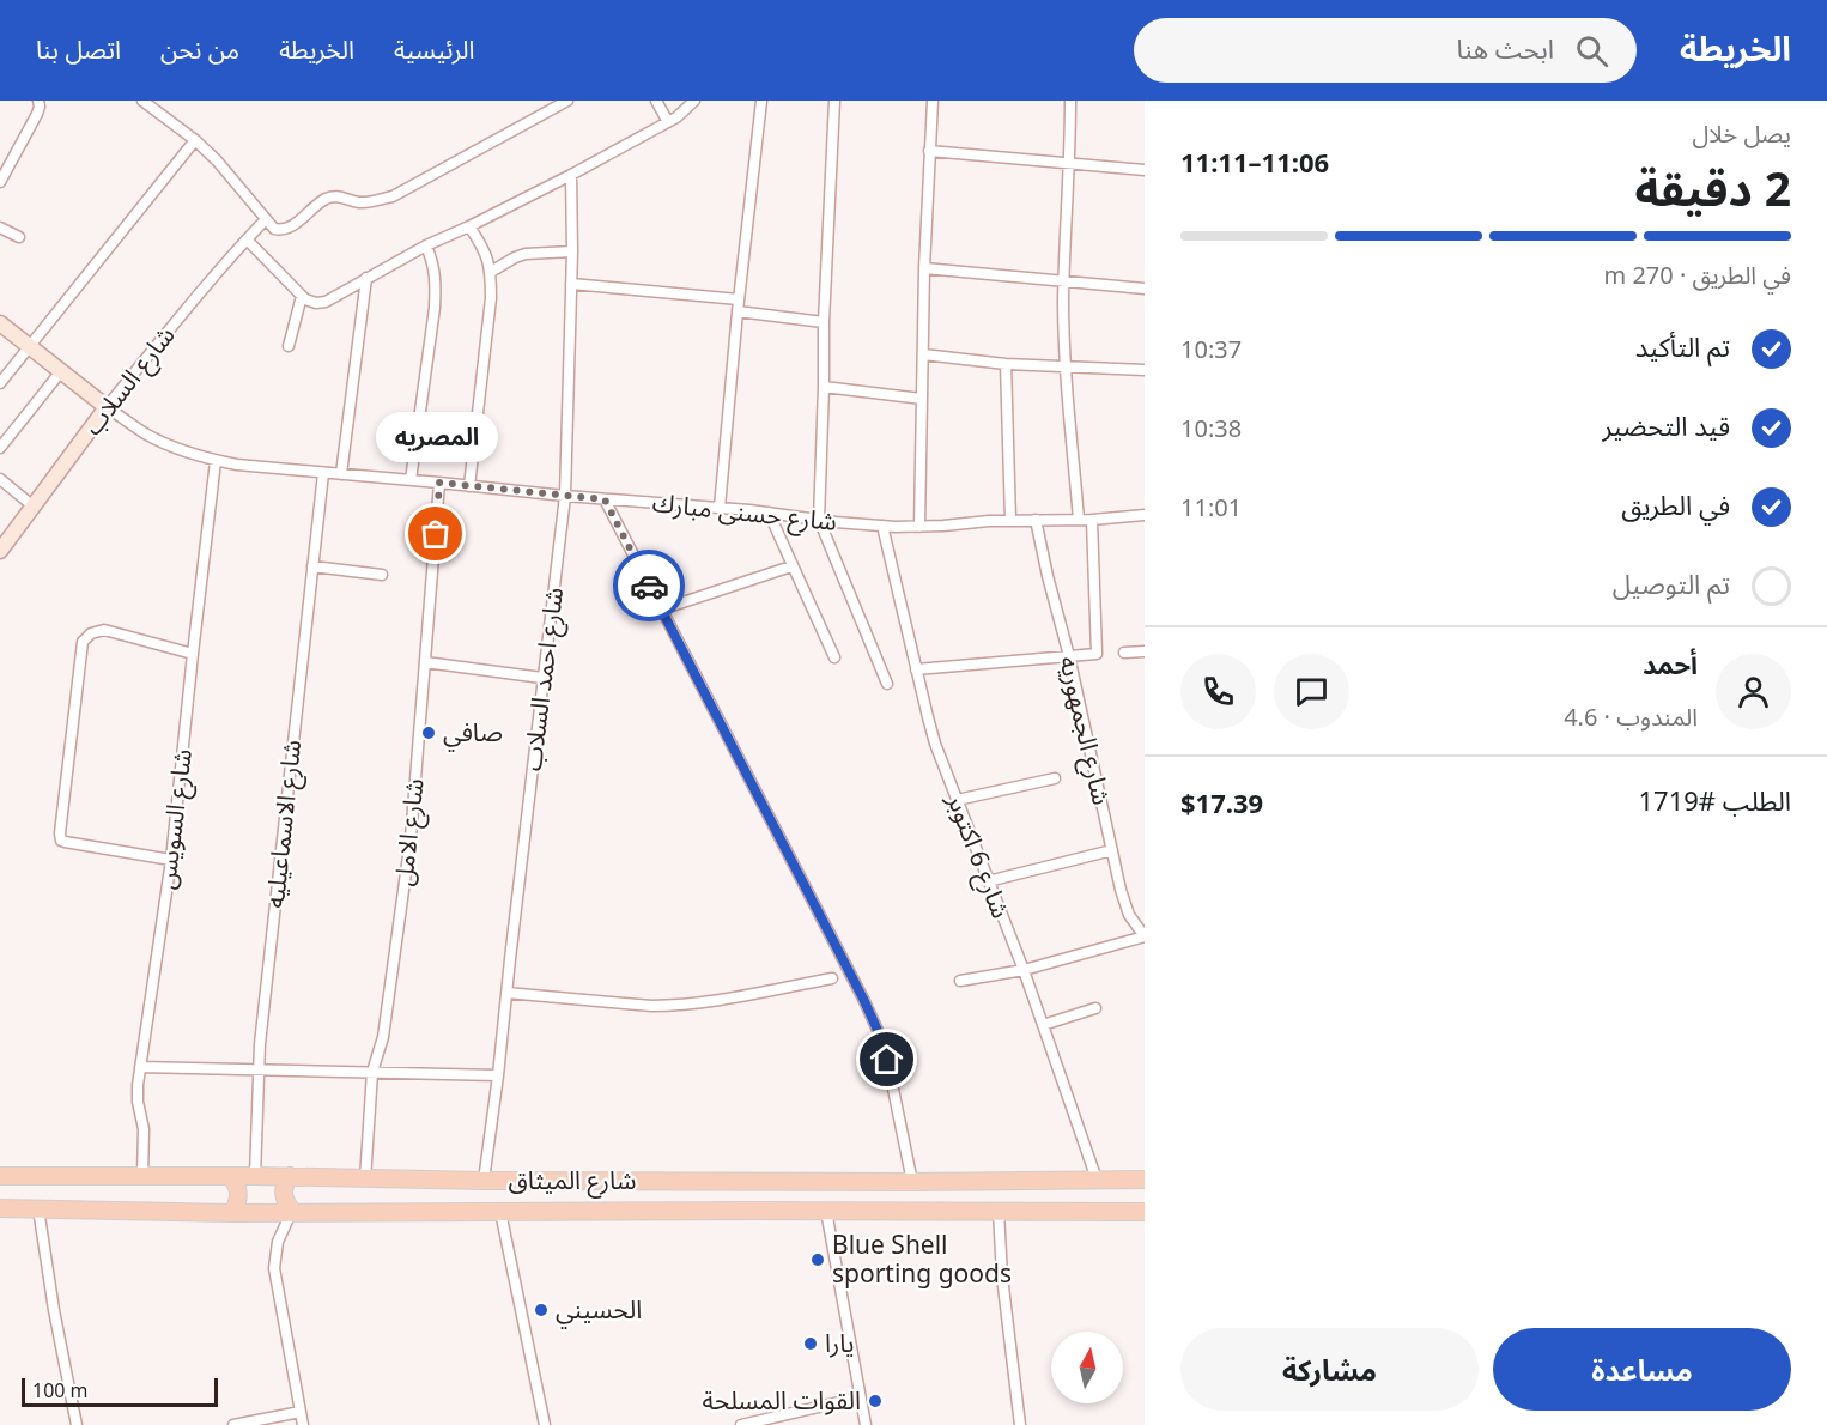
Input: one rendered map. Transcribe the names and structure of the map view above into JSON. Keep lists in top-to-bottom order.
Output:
{
  "streets": {
    "main road": ["شارع الميثاق"],
    "street": [
      "شارع السلاب",
      "شارع حسنى مبارك",
      "شارع احمد السلاب",
      "شارع الجمهوريه",
      "شارع السويس",
      "شارع الاسماعيليه",
      "شارع الامل",
      "شارع 6 اكتوبر"
    ]
  },
  "crossings": [
    ["شارع السلاب", "شارع حسنى مبارك"],
    ["شارع حسنى مبارك", "شارع احمد السلاب"],
    ["شارع حسنى مبارك", "شارع الجمهوريه"],
    ["شارع حسنى مبارك", "شارع السويس"],
    ["شارع حسنى مبارك", "شارع الاسماعيليه"],
    ["شارع حسنى مبارك", "شارع الامل"],
    ["شارع حسنى مبارك", "شارع 6 اكتوبر"],
    ["شارع احمد السلاب", "شارع الميثاق"],
    ["شارع السويس", "شارع الميثاق"],
    ["شارع الاسماعيليه", "شارع الميثاق"],
    ["شارع الامل", "شارع الميثاق"],
    ["شارع 6 اكتوبر", "شارع الميثاق"]
  ],
  "places": [
    "المصريه",
    "صافي",
    "Blue Shell sporting goods",
    "الحسيني",
    "يارا",
    "القوات المسلحة"
  ],
  "scale_bar": "100 m",
  "north": "top",
  "page": {
    "header": "الخريطة",
    "search": "ابحث هنا",
    "nav": [
      "الرئيسية",
      "الخريطة",
      "من نحن",
      "اتصل بنا"
    ],
    "heading": ["2 دقيقة", "يصل خلال", "11:06–11:11"],
    "panel": [
      "أحمد",
      "المندوب · 4.6",
      "الطلب #1719",
      "$17.39"
    ],
    "bar": "في الطريق · 270 m",
    "list": [
      ["تم التأكيد", "10:37"],
      ["قيد التحضير", "10:38"],
      ["في الطريق", "11:01"],
      "تم التوصيل"
    ],
    "bubble": "المصريه",
    "buttons": ["مساعدة", "مشاركة"],
    "scale": "100 m"
  }
}
